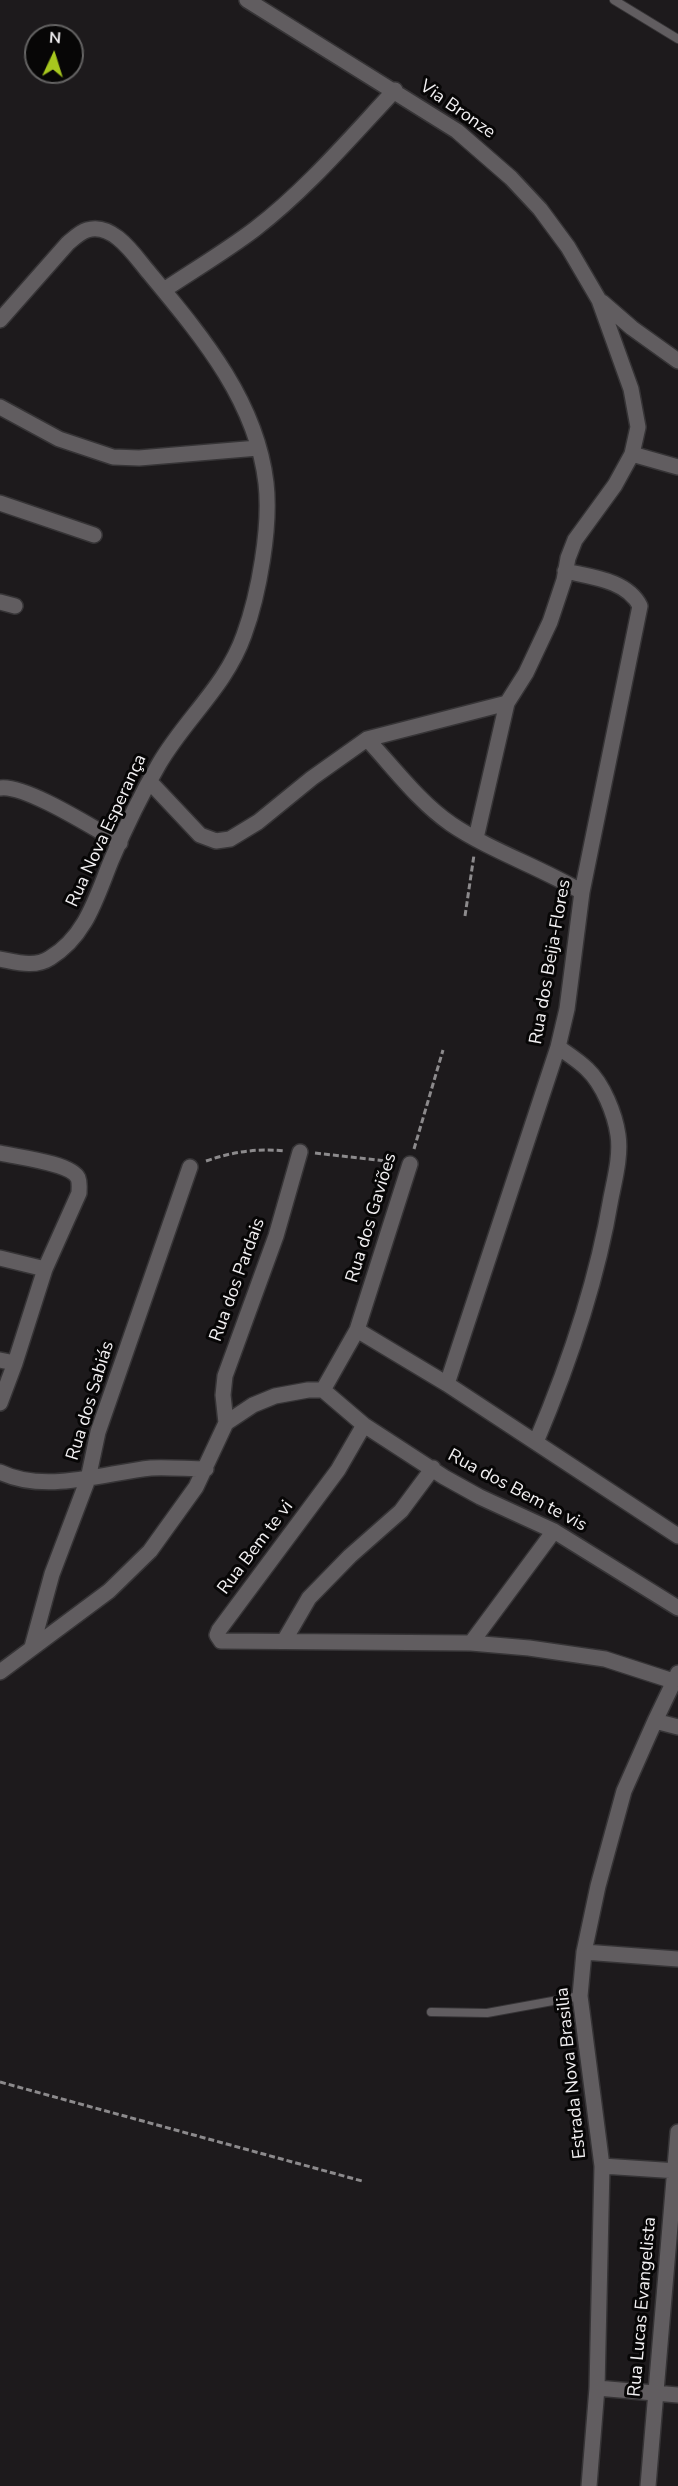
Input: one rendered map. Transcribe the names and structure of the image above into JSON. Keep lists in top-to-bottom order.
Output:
{
  "streets": {
    "street": [
      "Via Bronze",
      "Rua Nova Esperança",
      "Rua dos Beija-Flores",
      "Rua dos Gaviões",
      "Rua dos Pardais",
      "Rua dos Sabiás",
      "Rua dos Bem te vis",
      "Rua Bem te vi",
      "Estrada Nova Brasilia",
      "Rua Lucas Evangelista"
    ]
  },
  "crossings": [
    ["Rua dos Gaviões", "Rua dos Bem te vis"],
    ["Rua dos Bem te vis", "Rua Bem te vi"],
    ["Rua Bem te vi", "Estrada Nova Brasilia"]
  ],
  "north": "top"
}
